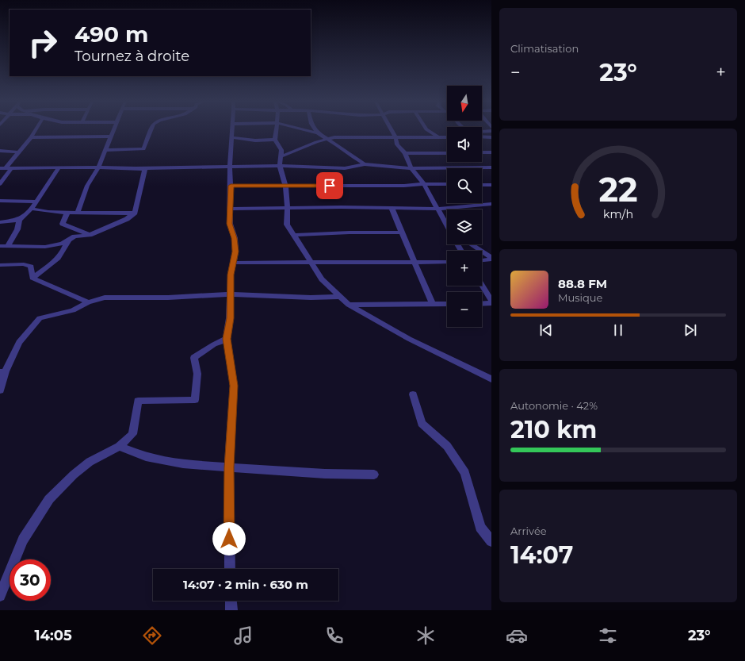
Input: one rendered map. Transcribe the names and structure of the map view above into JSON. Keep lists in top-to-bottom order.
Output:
{
  "north": "bottom",
  "page": {
    "tile": [
      "Climatisation",
      ["Autonomie · 42%", "210 km"],
      ["Arrivée", "14:07"]
    ],
    "turn": ["490 m", "Tournez à droite"],
    "heat": ["−", "23°", "+"],
    "map_buttons": ["+", "−"],
    "song": ["88.8 FM", "Musique"],
    "limit": "30",
    "trip": "14:07 · 2 min · 630 m",
    "tabs": ["14:05", "23°"],
    "gauge": ["22", "km/h"]
  }
}
